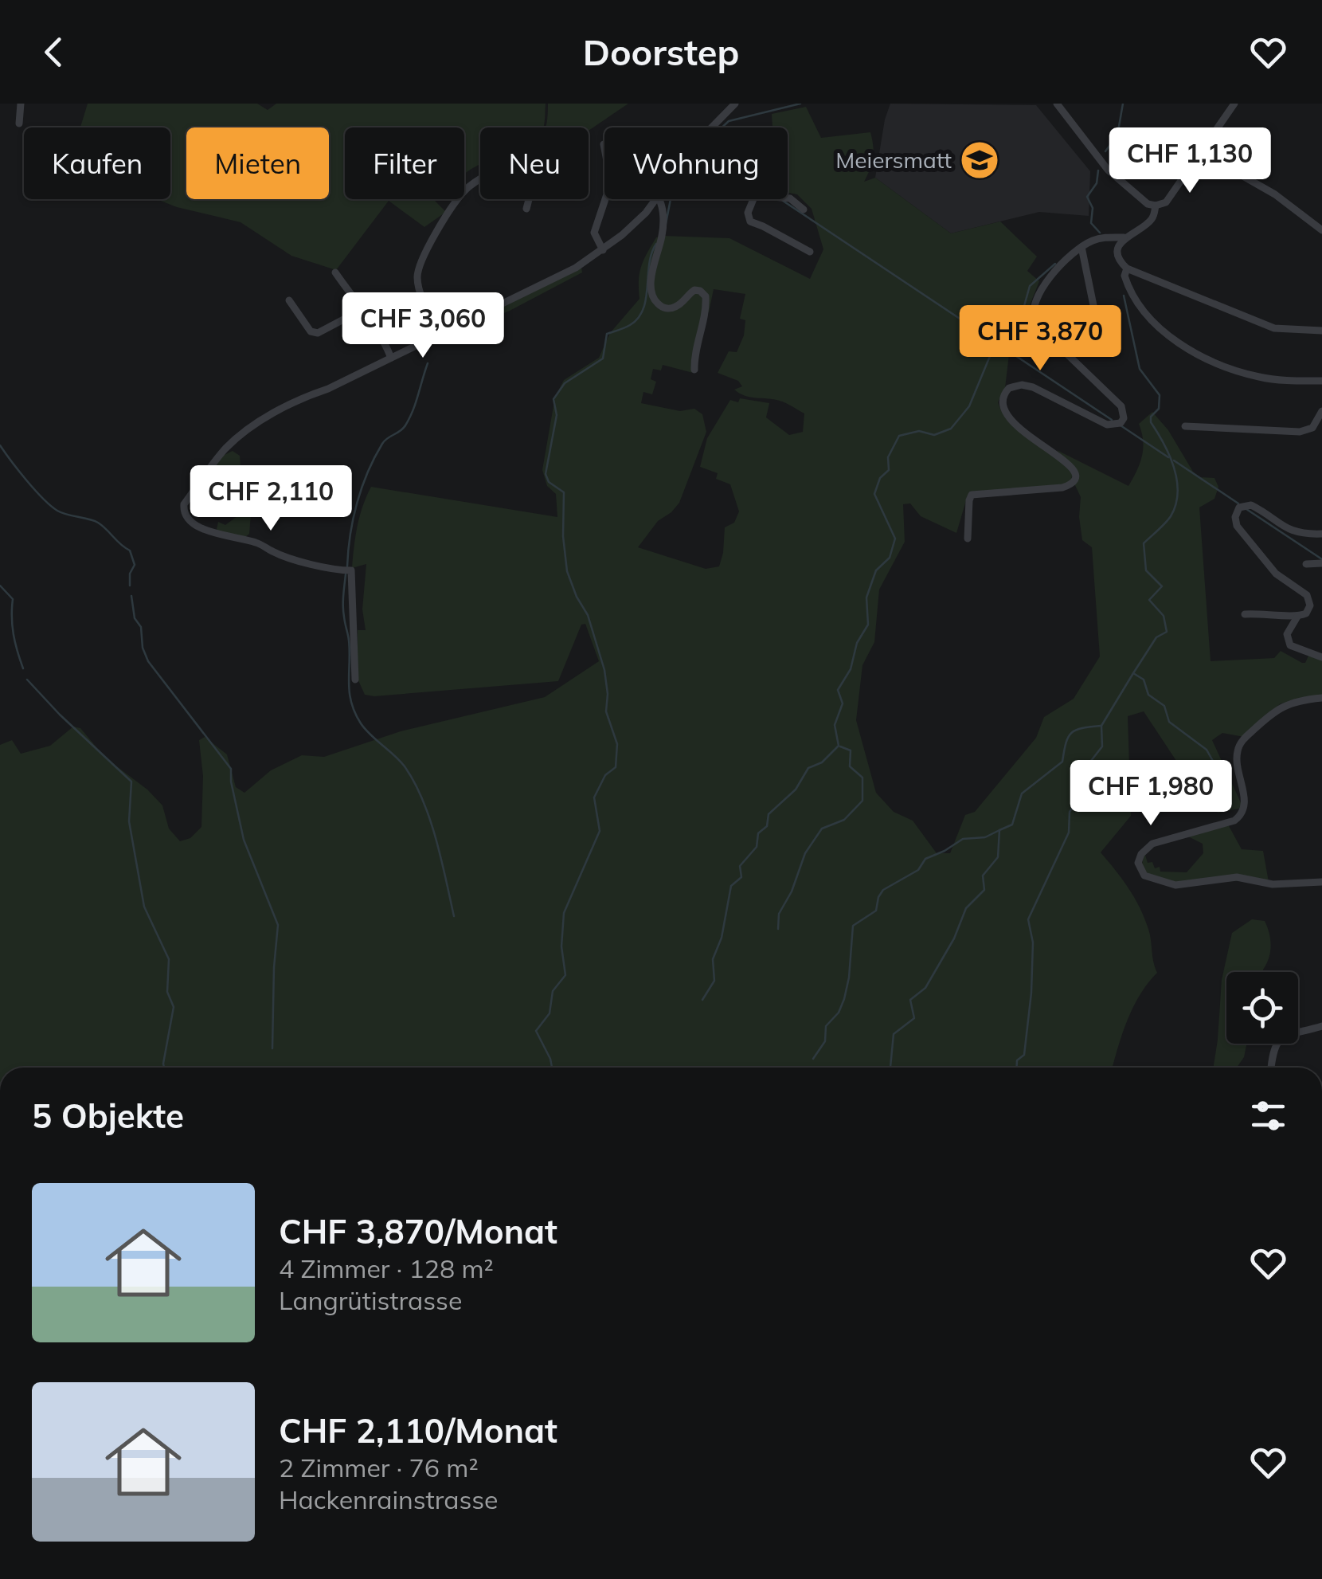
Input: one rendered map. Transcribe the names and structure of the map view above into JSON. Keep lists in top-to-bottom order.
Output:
{
  "places": {
    "school or university": ["Meiersmatt"]
  },
  "page": {
    "header": "Doorstep",
    "price": [
      "CHF 1,130",
      "CHF 3,060",
      "CHF 3,870",
      "CHF 2,110",
      "CHF 1,980"
    ],
    "chip": [
      "Kaufen",
      "Mieten",
      "Filter",
      "Neu",
      "Wohnung"
    ],
    "heading": "5 Objekte",
    "list": [
      {
        "name": "CHF 3,870/Monat",
        "note": "4 Zimmer · 128 m² · Langrütistrasse"
      },
      {
        "name": "CHF 2,110/Monat",
        "note": "2 Zimmer · 76 m² · Hackenrainstrasse"
      }
    ]
  }
}
